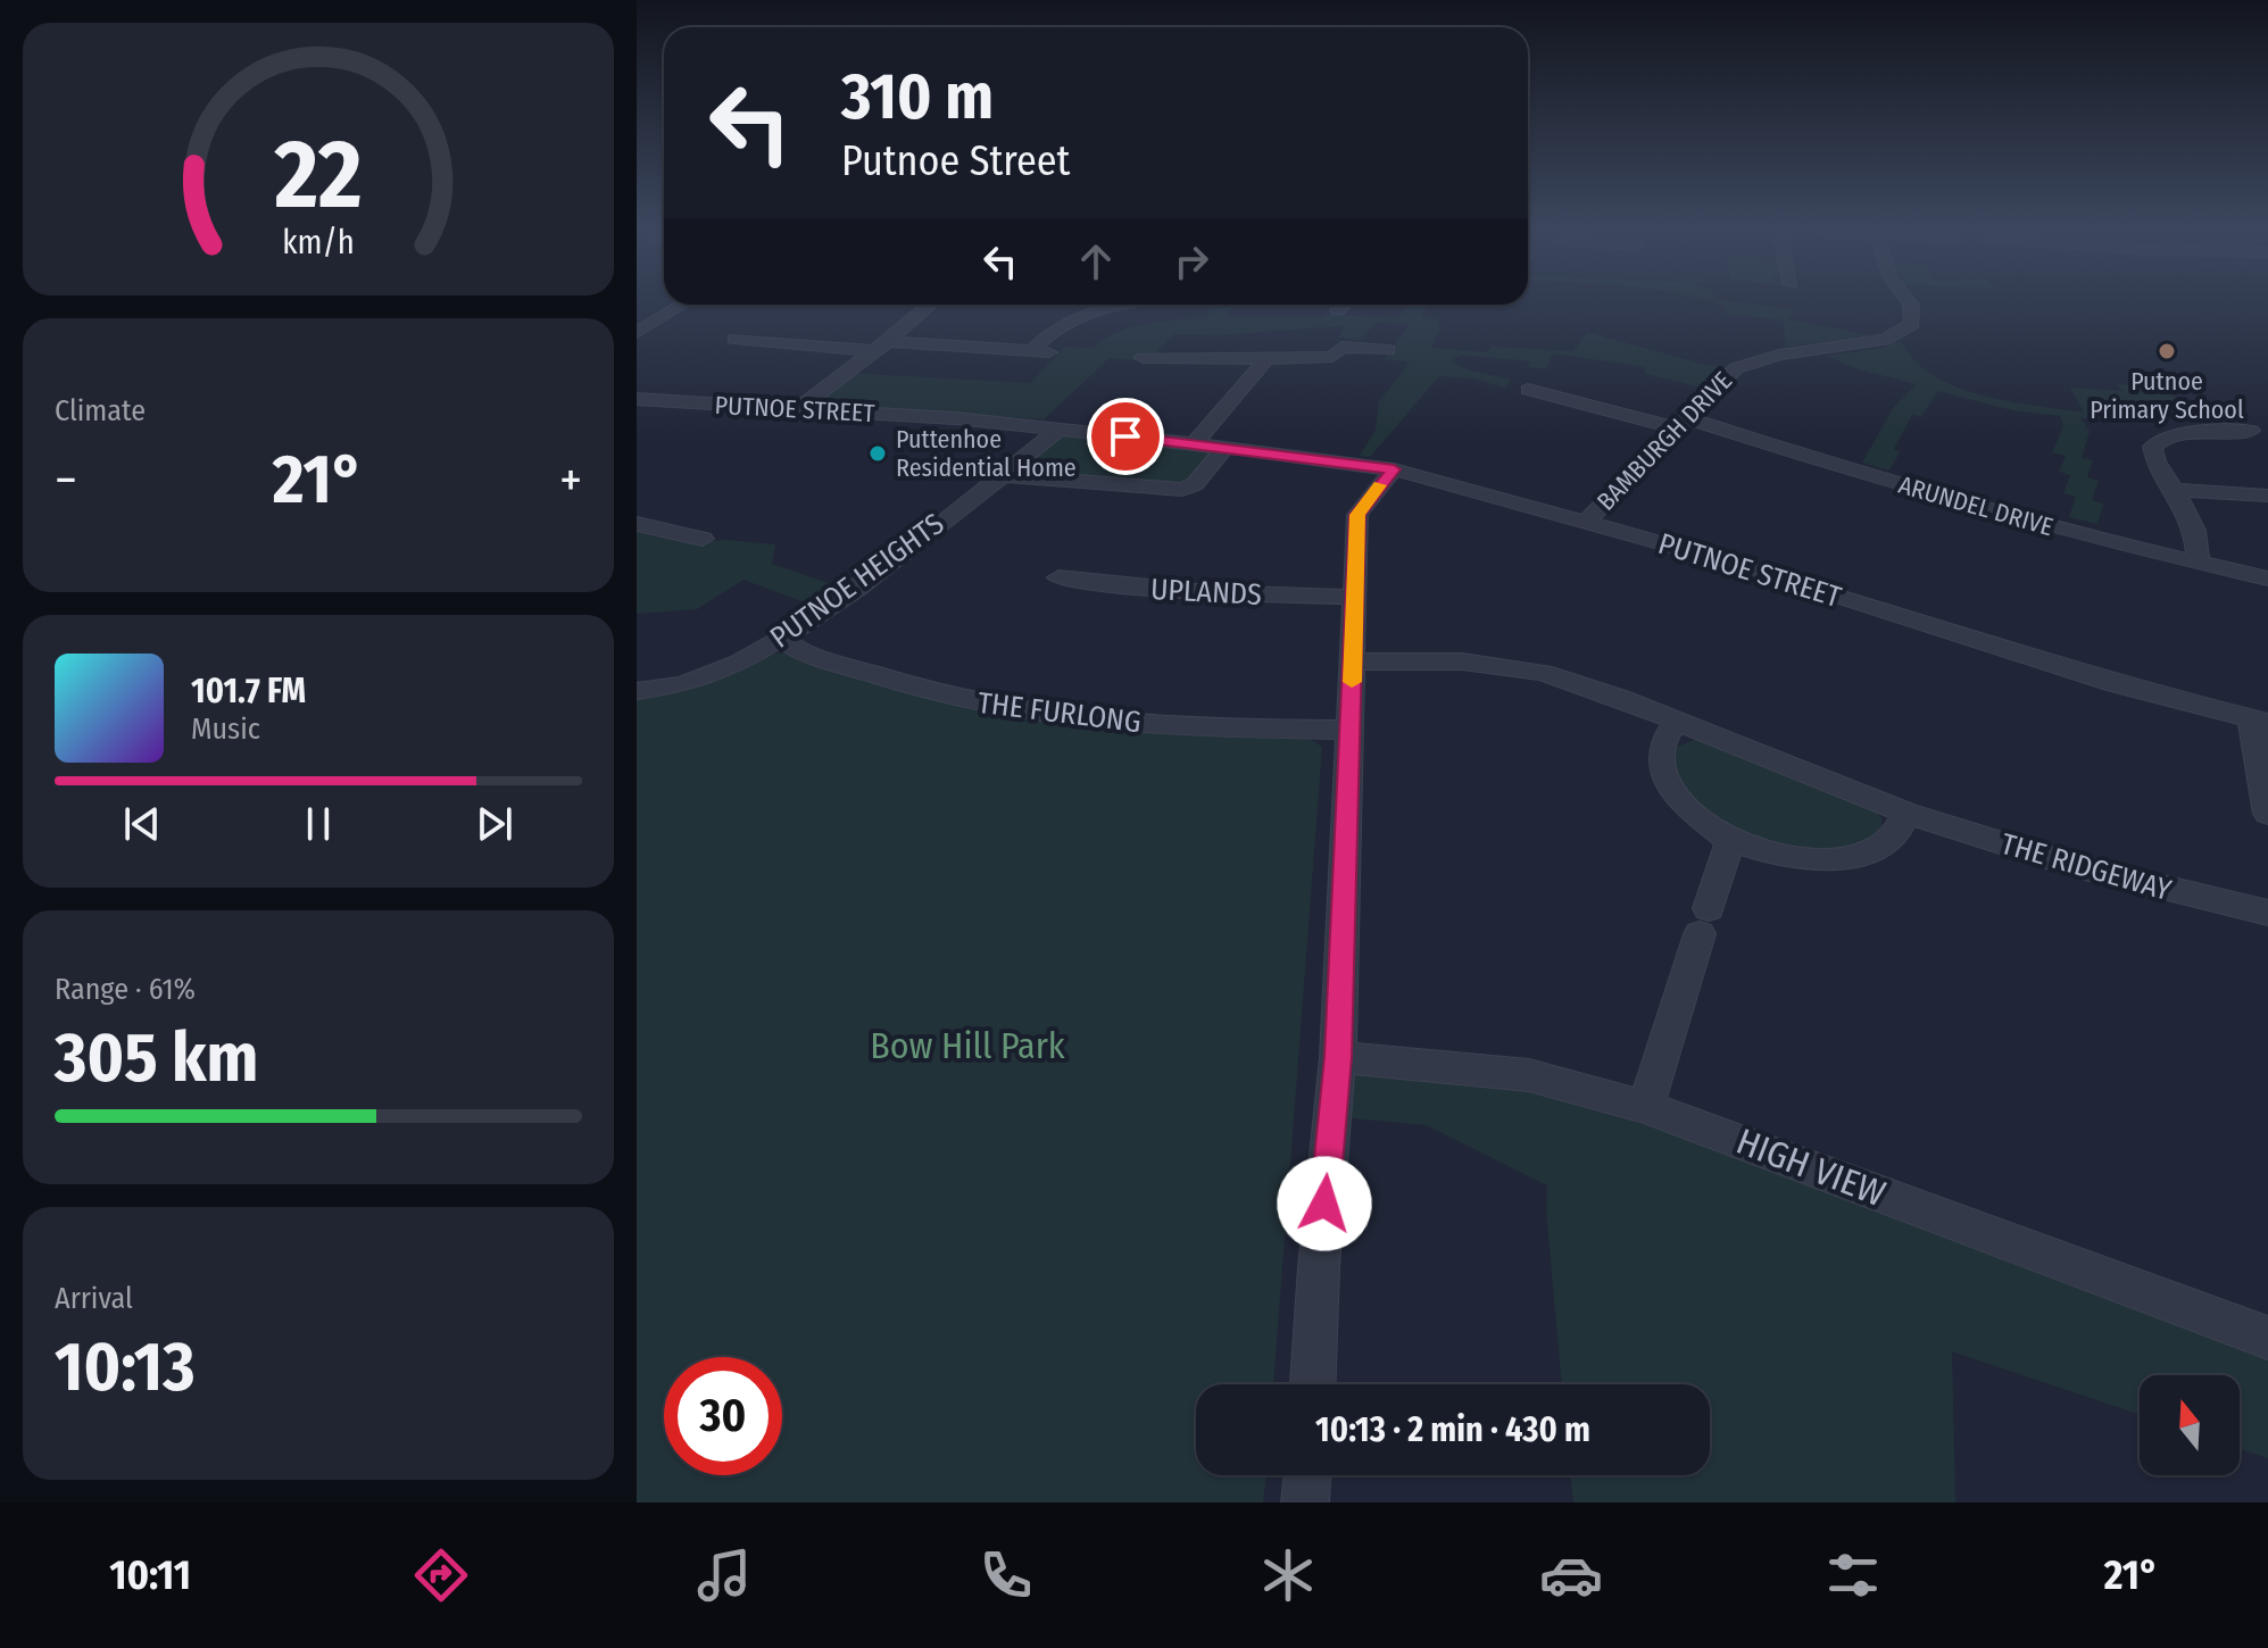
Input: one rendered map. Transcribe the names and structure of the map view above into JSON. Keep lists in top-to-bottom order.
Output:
{
  "streets": {
    "street": [
      "PUTNOE STREET",
      "BAMBURGH DRIVE",
      "ARUNDEL DRIVE",
      "PUTNOE HEIGHTS",
      "UPLANDS",
      "THE FURLONG",
      "THE RIDGEWAY",
      "HIGH VIEW"
    ]
  },
  "crossings": [
    ["PUTNOE STREET", "BAMBURGH DRIVE"],
    ["PUTNOE STREET", "PUTNOE HEIGHTS"],
    ["BAMBURGH DRIVE", "ARUNDEL DRIVE"],
    ["PUTNOE HEIGHTS", "THE FURLONG"]
  ],
  "parks": ["Bow Hill Park"],
  "places": ["Putnoe Primary School", "Puttenhoe Residential Home"],
  "north": "top",
  "page": {
    "turn": ["310 m", "Putnoe Street"],
    "tile": [
      "Climate",
      ["Range · 61%", "305 km"],
      ["Arrival", "10:13"]
    ],
    "heat": ["−", "21°", "+"],
    "song": ["101.7 FM", "Music"],
    "limit": "30",
    "trip": "10:13 · 2 min · 430 m",
    "tabs": ["10:11", "21°"],
    "gauge": ["22", "km/h"]
  }
}
